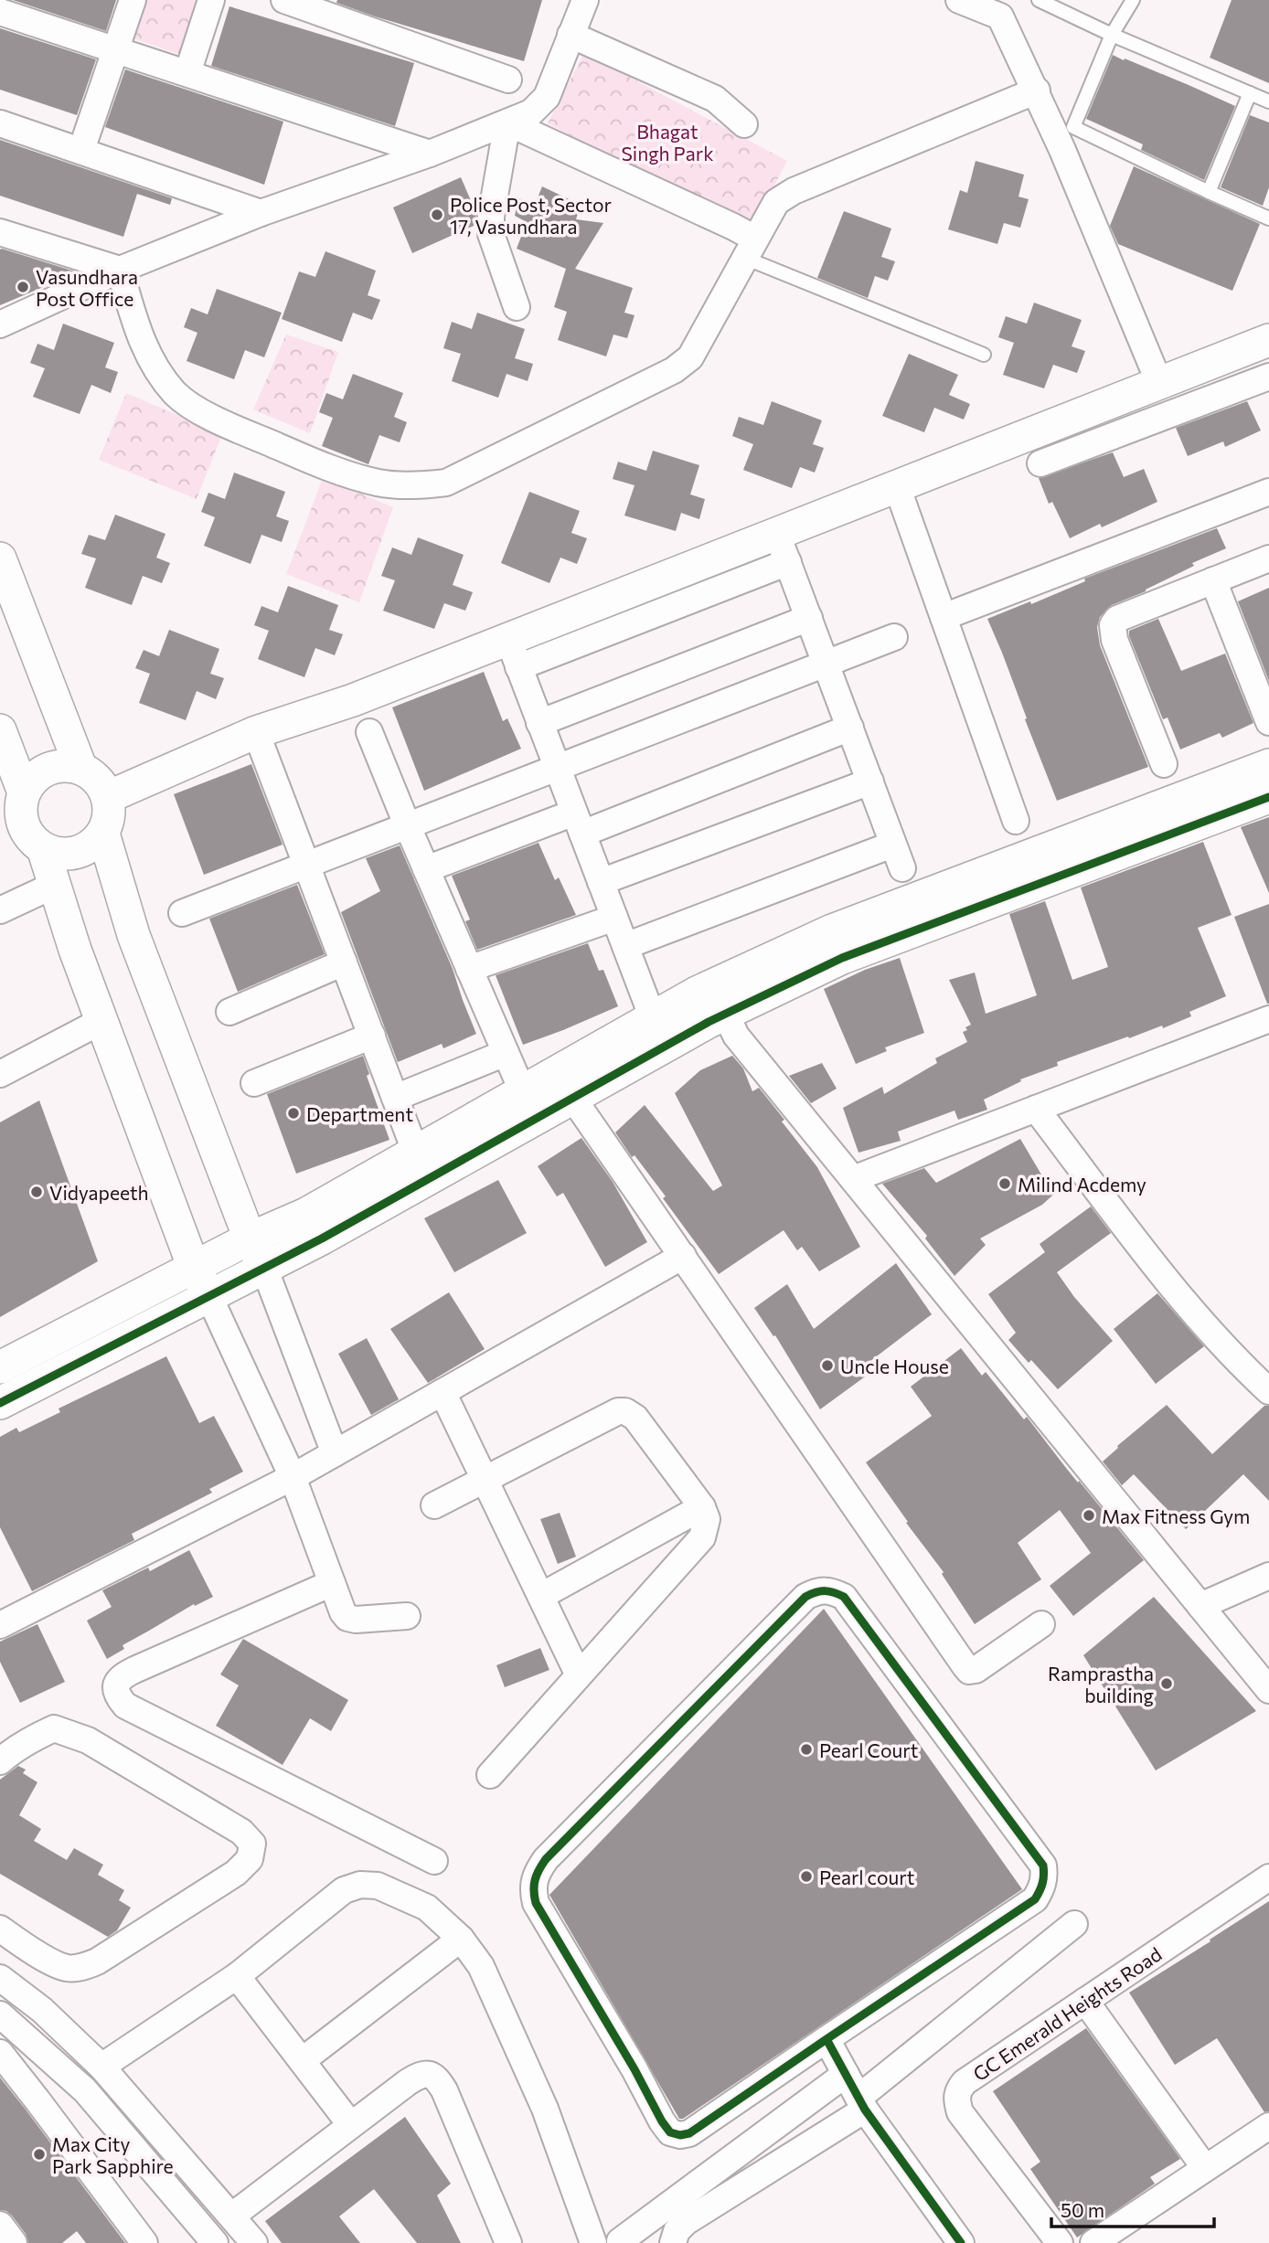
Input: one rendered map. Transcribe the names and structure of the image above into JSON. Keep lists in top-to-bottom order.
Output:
{
  "streets": {
    "street": ["GC Emerald Heights Road"]
  },
  "parks": ["Bhagat Singh Park"],
  "places": [
    "Police Post, Sector 17, Vasundhara",
    "Vasundhara Post Office",
    "Department",
    "Milind Acdemy",
    "Vidyapeeth",
    "Uncle House",
    "Max Fitness Gym",
    "Ramprastha building",
    "Pearl Court",
    "Pearl court",
    "Max City Park Sapphire"
  ],
  "scale_bar": "50 m"
}
